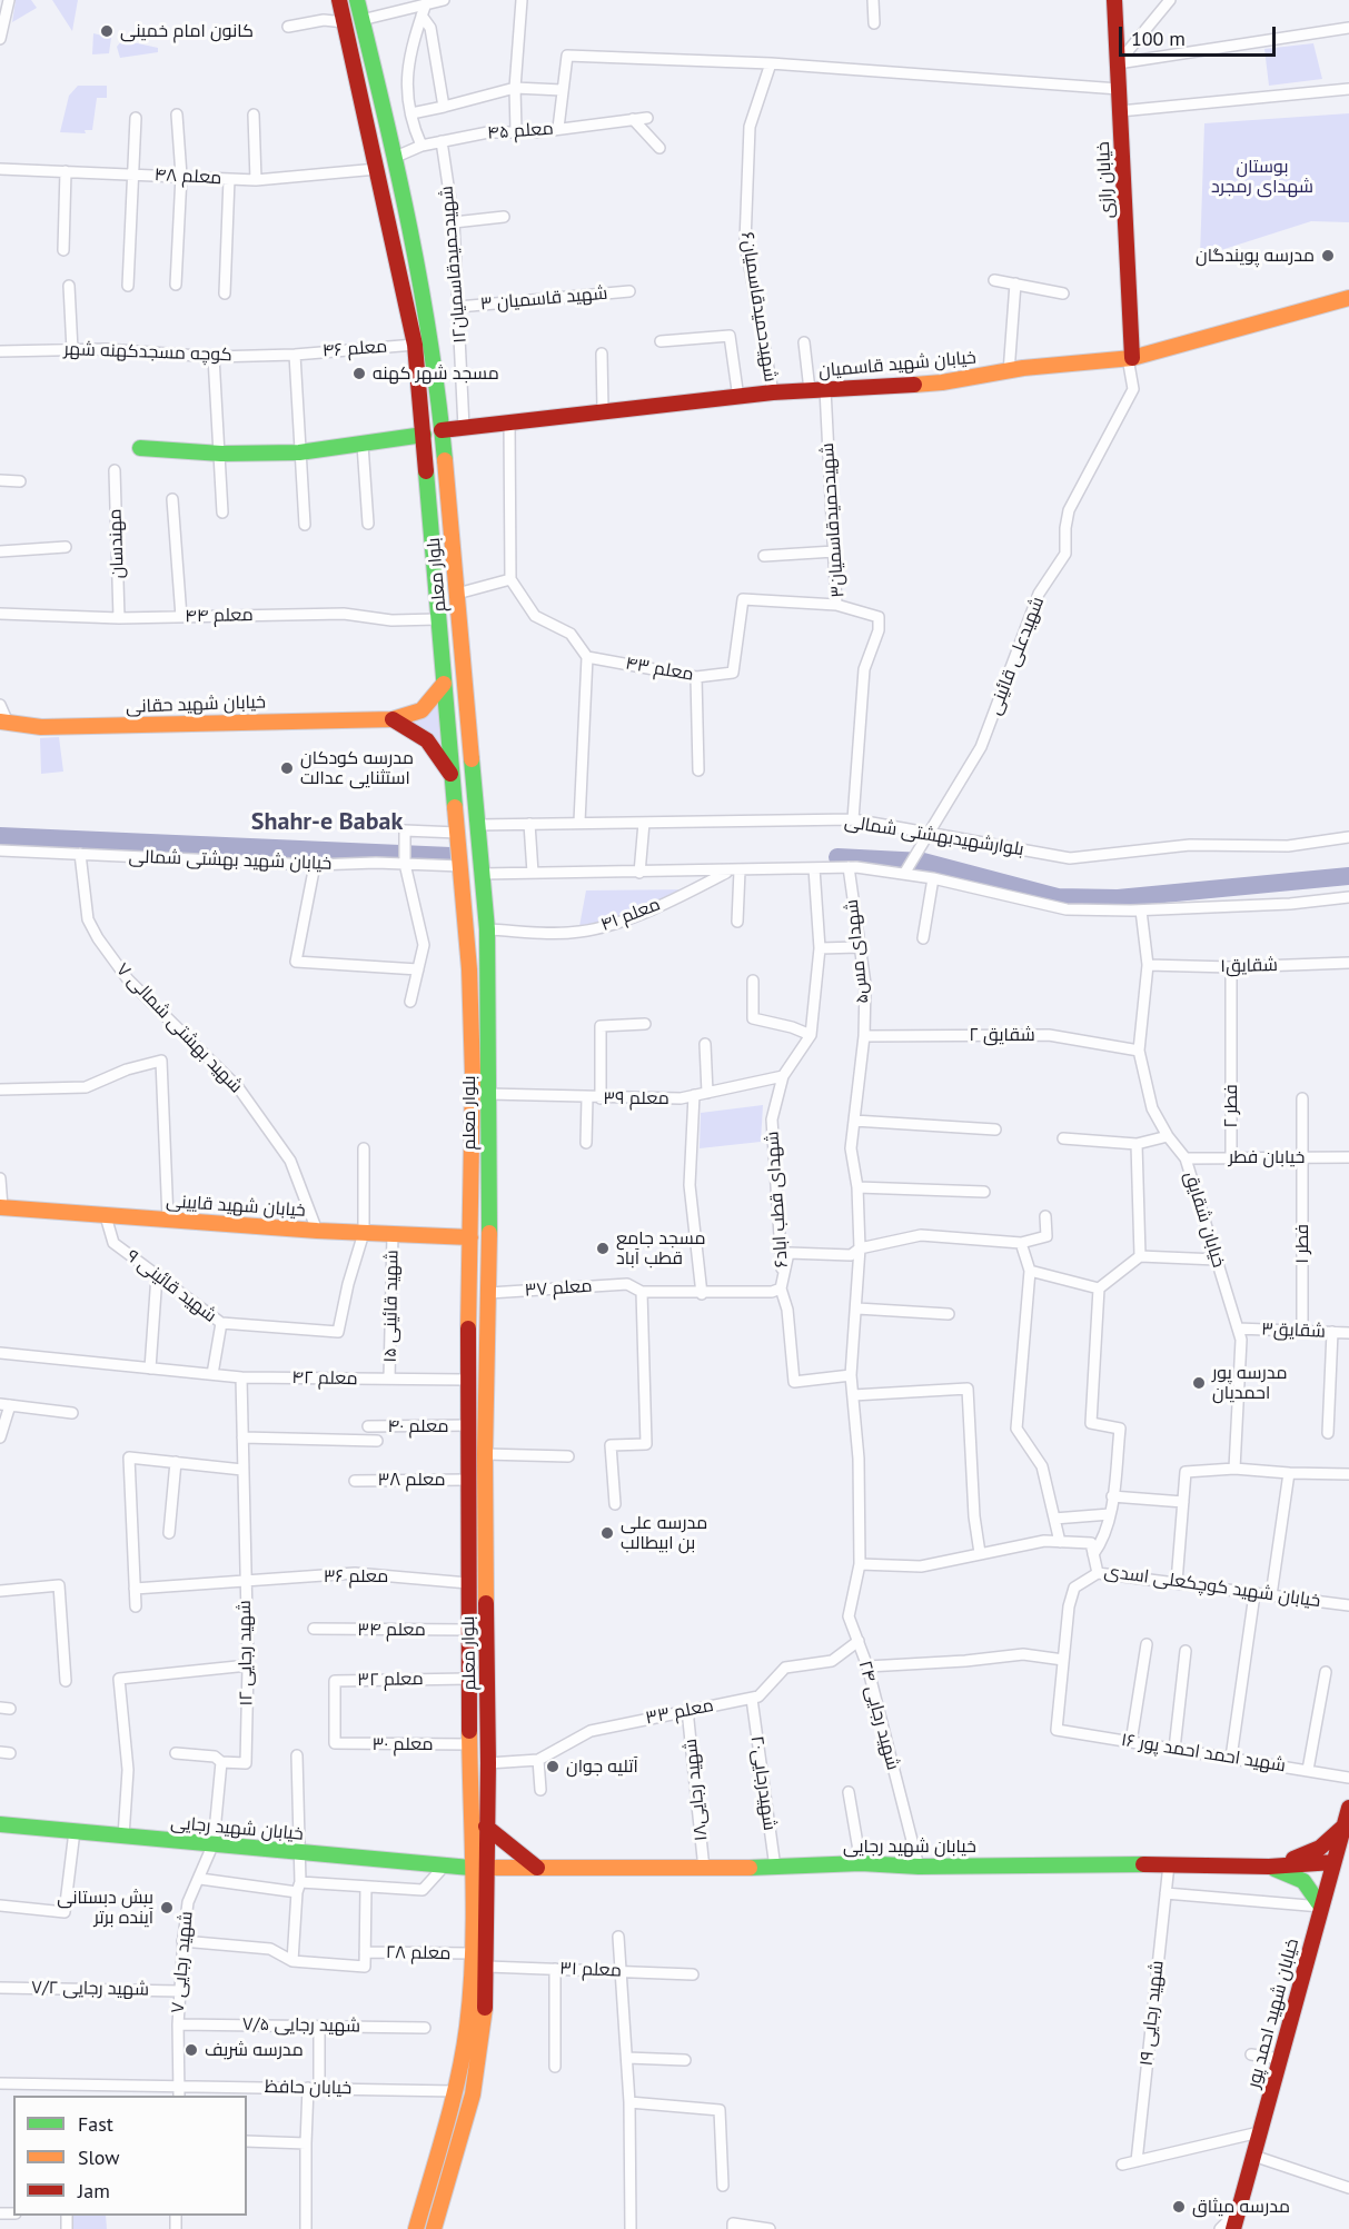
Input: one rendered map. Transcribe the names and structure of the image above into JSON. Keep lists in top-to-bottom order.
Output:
{
  "streets": {
    "main road": [
      "خیابان رازی",
      "خیابان شهید قاسمیان",
      "بلوار معلم",
      "خیابان شهید حقانی",
      "خیابان شهید قایینی",
      "خیابان شهید رجایی",
      "خیابان شهید احمد پور"
    ],
    "street": [
      "معلم ۴۵",
      "معلم ۴۸",
      "شهیدحمیدقاسمیان۱۲",
      "شهید قاسمیان ۳",
      "شهیدحمیدقاسمیان۶",
      "معلم ۴۶",
      "کوچه مسجدکهنه شهر",
      "شهیدحمیدقاسمیان۳",
      "مهندسان",
      "معلم ۴۴",
      "شهیدعلی قائینی",
      "معلم ۴۳",
      "بلوارشهیدبهشتی شمالی",
      "خیابان شهید بهشتی شمالی",
      "معلم ۴۱",
      "شهدای مس۵",
      "شقایق۱",
      "شهید بهشتی شمالی ۷",
      "شقایق ۲",
      "معلم ۳۹",
      "فطر ۲",
      "خیابان فطر",
      "شهدای قطب اباد۶",
      "خیابان شقایق",
      "فطر ۱",
      "شهید قائینی ۹",
      "معلم ۳۷",
      "شهید قائینی ۱۵",
      "شقایق۳",
      "معلم ۴۲",
      "معلم ۴۰",
      "معلم ۳۸",
      "معلم ۳۶",
      "خیابان شهید کوچکعلی اسدی",
      "معلم ۳۴",
      "شهید رجایی ۱۲",
      "معلم ۳۲",
      "معلم ۳۳",
      "شهید رجایی ۲۴",
      "معلم ۳۰",
      "شهید احمد احمد پور ۱۶",
      "شهیدرجایی۲۰",
      "شهید رجایی۱۸",
      "معلم ۲۸",
      "شهید رجایی ۷",
      "معلم ۳۱",
      "شهید رجایی ۷/۲",
      "شهید رجایی ۱۹",
      "شهید رجایی ۷/۵",
      "خیابان حافظ"
    ]
  },
  "crossings": [
    ["معلم ۴۵", "شهیدحمیدقاسمیان۱۲"],
    ["معلم ۴۵", "بلوار معلم"],
    ["معلم ۴۸", "بلوار معلم"],
    ["خیابان رازی", "خیابان شهید قاسمیان"],
    ["خیابان رازی", "شهیدعلی قائینی"],
    ["شهیدحمیدقاسمیان۱۲", "شهید قاسمیان ۳"],
    ["شهیدحمیدقاسمیان۱۲", "خیابان شهید قاسمیان"],
    ["شهیدحمیدقاسمیان۶", "خیابان شهید قاسمیان"],
    ["معلم ۴۶", "کوچه مسجدکهنه شهر"],
    ["معلم ۴۶", "بلوار معلم"],
    ["خیابان شهید قاسمیان", "شهیدحمیدقاسمیان۳"],
    ["خیابان شهید قاسمیان", "بلوار معلم"],
    ["خیابان شهید قاسمیان", "شهیدعلی قائینی"],
    ["شهیدحمیدقاسمیان۳", "معلم ۴۳"],
    ["شهیدحمیدقاسمیان۳", "بلوارشهیدبهشتی شمالی"],
    ["مهندسان", "معلم ۴۴"],
    ["بلوار معلم", "معلم ۴۴"],
    ["بلوار معلم", "بلوارشهیدبهشتی شمالی"],
    ["بلوار معلم", "خیابان شهید بهشتی شمالی"],
    ["بلوار معلم", "معلم ۴۱"],
    ["بلوار معلم", "معلم ۳۹"],
    ["بلوار معلم", "خیابان شهید قایینی"],
    ["بلوار معلم", "معلم ۳۷"],
    ["بلوار معلم", "معلم ۴۲"],
    ["بلوار معلم", "معلم ۴۰"],
    ["بلوار معلم", "معلم ۳۸"],
    ["بلوار معلم", "معلم ۳۶"],
    ["بلوار معلم", "معلم ۳۴"],
    ["بلوار معلم", "معلم ۳۲"],
    ["بلوار معلم", "معلم ۳۳"],
    ["بلوار معلم", "معلم ۳۰"],
    ["بلوار معلم", "خیابان شهید رجایی"],
    ["بلوار معلم", "معلم ۲۸"],
    ["بلوار معلم", "معلم ۳۱"],
    ["بلوار معلم", "خیابان حافظ"],
    ["شهیدعلی قائینی", "بلوارشهیدبهشتی شمالی"],
    ["خیابان شهید بهشتی شمالی", "شهید بهشتی شمالی ۷"],
    ["شهدای مس۵", "شقایق ۲"],
    ["شهدای مس۵", "شهید رجایی ۲۴"],
    ["شقایق۱", "فطر ۲"],
    ["شقایق۱", "خیابان شقایق"],
    ["شهید بهشتی شمالی ۷", "خیابان شهید قایینی"],
    ["شقایق ۲", "خیابان شقایق"],
    ["معلم ۳۹", "شهدای قطب اباد۶"],
    ["فطر ۲", "خیابان فطر"],
    ["خیابان فطر", "خیابان شقایق"],
    ["خیابان فطر", "فطر ۱"],
    ["خیابان شهید قایینی", "شهید قائینی ۹"],
    ["خیابان شهید قایینی", "شهید قائینی ۱۵"],
    ["خیابان شقایق", "شقایق۳"],
    ["فطر ۱", "شقایق۳"],
    ["شهید قائینی ۱۵", "معلم ۴۲"],
    ["معلم ۳۶", "شهید رجایی ۱۲"],
    ["خیابان شهید کوچکعلی اسدی", "شهید رجایی ۲۴"],
    ["معلم ۳۲", "معلم ۳۰"],
    ["معلم ۳۳", "شهیدرجایی۲۰"],
    ["معلم ۳۳", "شهید رجایی۱۸"],
    ["شهید رجایی ۲۴", "خیابان شهید رجایی"],
    ["شهیدرجایی۲۰", "خیابان شهید رجایی"],
    ["شهید رجایی۱۸", "خیابان شهید رجایی"],
    ["خیابان شهید رجایی", "شهید رجایی ۷"],
    ["خیابان شهید رجایی", "شهید رجایی ۱۹"],
    ["خیابان شهید رجایی", "خیابان شهید احمد پور"],
    ["شهید رجایی ۷", "شهید رجایی ۷/۲"],
    ["شهید رجایی ۷", "شهید رجایی ۷/۵"],
    ["شهید رجایی ۷", "خیابان حافظ"]
  ],
  "districts": ["Shahr-e Babak"],
  "parks": ["بوستان شهدای رمجرد"],
  "places": [
    "کانون امام خمینی",
    "مدرسه پویندگان",
    "مسجد شهر کهنه",
    "مدرسه کودکان استثنایی عدالت",
    "مسجد جامع قطب آباد",
    "مدرسه پور احمدیان",
    "مدرسه علی بن ابیطالب",
    "آتلیه جوان",
    "پیش دبستانی آینده برتر",
    "مدرسه شریف",
    "مدرسه میثاق"
  ],
  "legend": ["Fast", "Slow", "Jam"],
  "scale_bar": "100 m"
}
